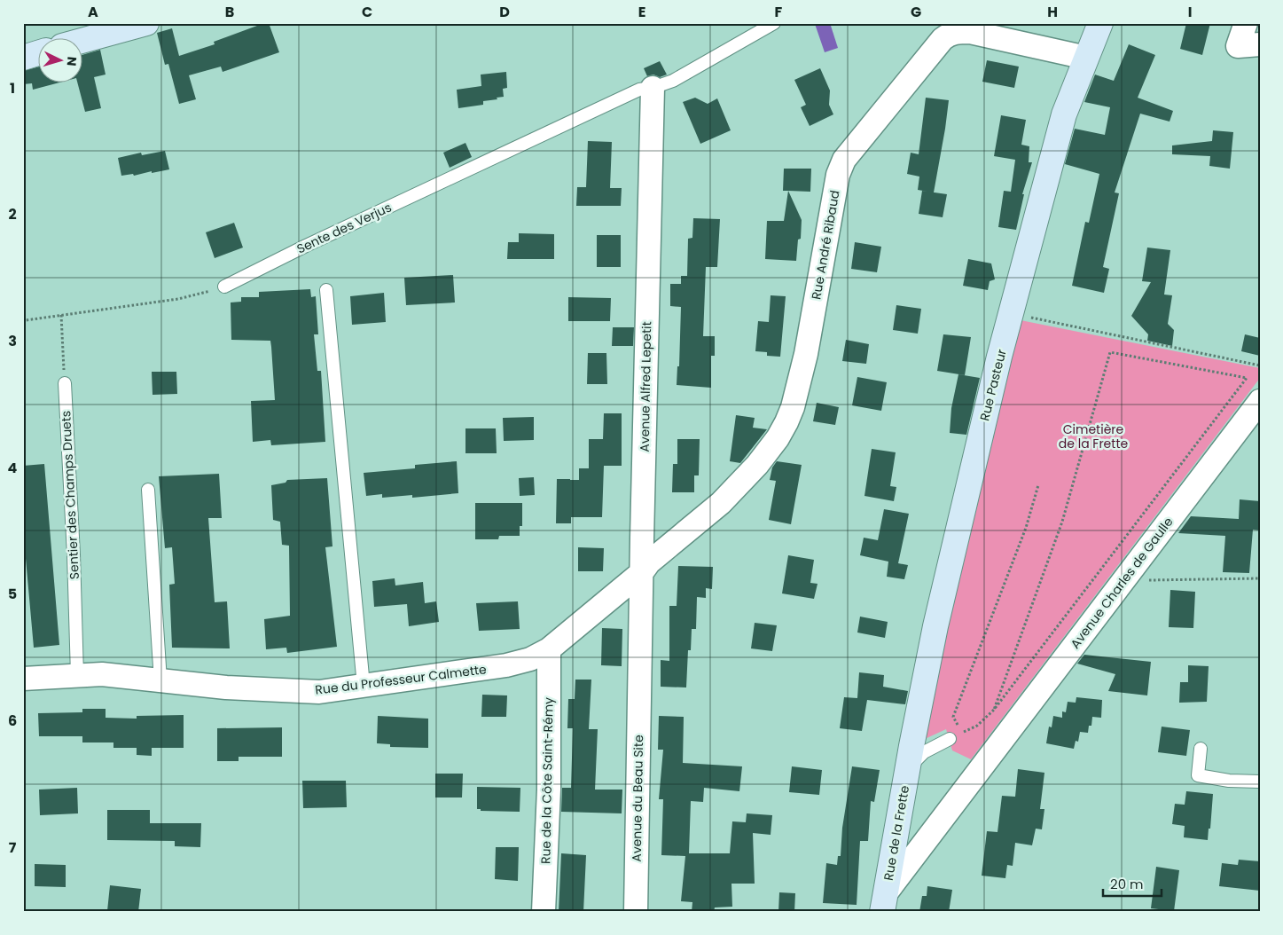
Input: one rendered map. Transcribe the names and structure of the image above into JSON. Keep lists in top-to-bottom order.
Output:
{
  "streets": {
    "street": [
      "Rue André Ribaud",
      "Rue Pasteur",
      "Avenue Alfred Lepetit",
      "Avenue Charles de Gaulle",
      "Rue du Professeur Calmette",
      "Rue de la Côte Saint-Rémy",
      "Avenue du Beau Site",
      "Rue de la Frette"
    ],
    "lane": ["Sente des Verjus", "Sentier des Champs Druets"]
  },
  "crossings": [
    ["Sente des Verjus", "Avenue Alfred Lepetit"],
    ["Rue André Ribaud", "Rue Pasteur"],
    ["Rue André Ribaud", "Avenue Alfred Lepetit"],
    ["Rue André Ribaud", "Rue du Professeur Calmette"],
    ["Rue Pasteur", "Rue de la Frette"],
    ["Avenue Alfred Lepetit", "Rue du Professeur Calmette"],
    ["Avenue Alfred Lepetit", "Avenue du Beau Site"],
    ["Sentier des Champs Druets", "Rue du Professeur Calmette"],
    ["Avenue Charles de Gaulle", "Rue de la Frette"],
    ["Rue du Professeur Calmette", "Rue de la Côte Saint-Rémy"]
  ],
  "parks": ["Cimetière de la Frette"],
  "scale_bar": "20 m",
  "north": "right",
  "grid": {
    "columns": [
      "A",
      "B",
      "C",
      "D",
      "E",
      "F",
      "G",
      "H",
      "I"
    ],
    "rows": [
      "1",
      "2",
      "3",
      "4",
      "5",
      "6",
      "7"
    ]
  }
}
